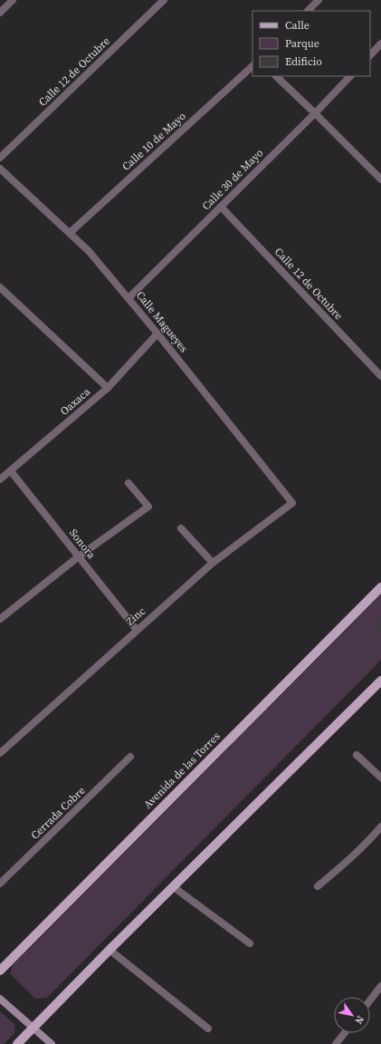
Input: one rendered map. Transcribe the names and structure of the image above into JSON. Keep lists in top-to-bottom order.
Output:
{
  "streets": {
    "main road": ["Avenida de las Torres"],
    "street": [
      "Calle 12 de Octubre",
      "Calle 10 de Mayo",
      "Calle 30 de Mayo",
      "Calle Magueyes",
      "Oaxaca",
      "Sonora",
      "Zinc",
      "Cerrada Cobre"
    ]
  },
  "crossings": [
    ["Calle 12 de Octubre", "Calle 30 de Mayo"],
    ["Calle 10 de Mayo", "Calle Magueyes"],
    ["Calle 30 de Mayo", "Calle Magueyes"],
    ["Calle Magueyes", "Oaxaca"],
    ["Calle Magueyes", "Zinc"],
    ["Oaxaca", "Sonora"],
    ["Sonora", "Zinc"]
  ],
  "legend": ["Calle", "Parque", "Edificio"],
  "north": "bottom right"
}
